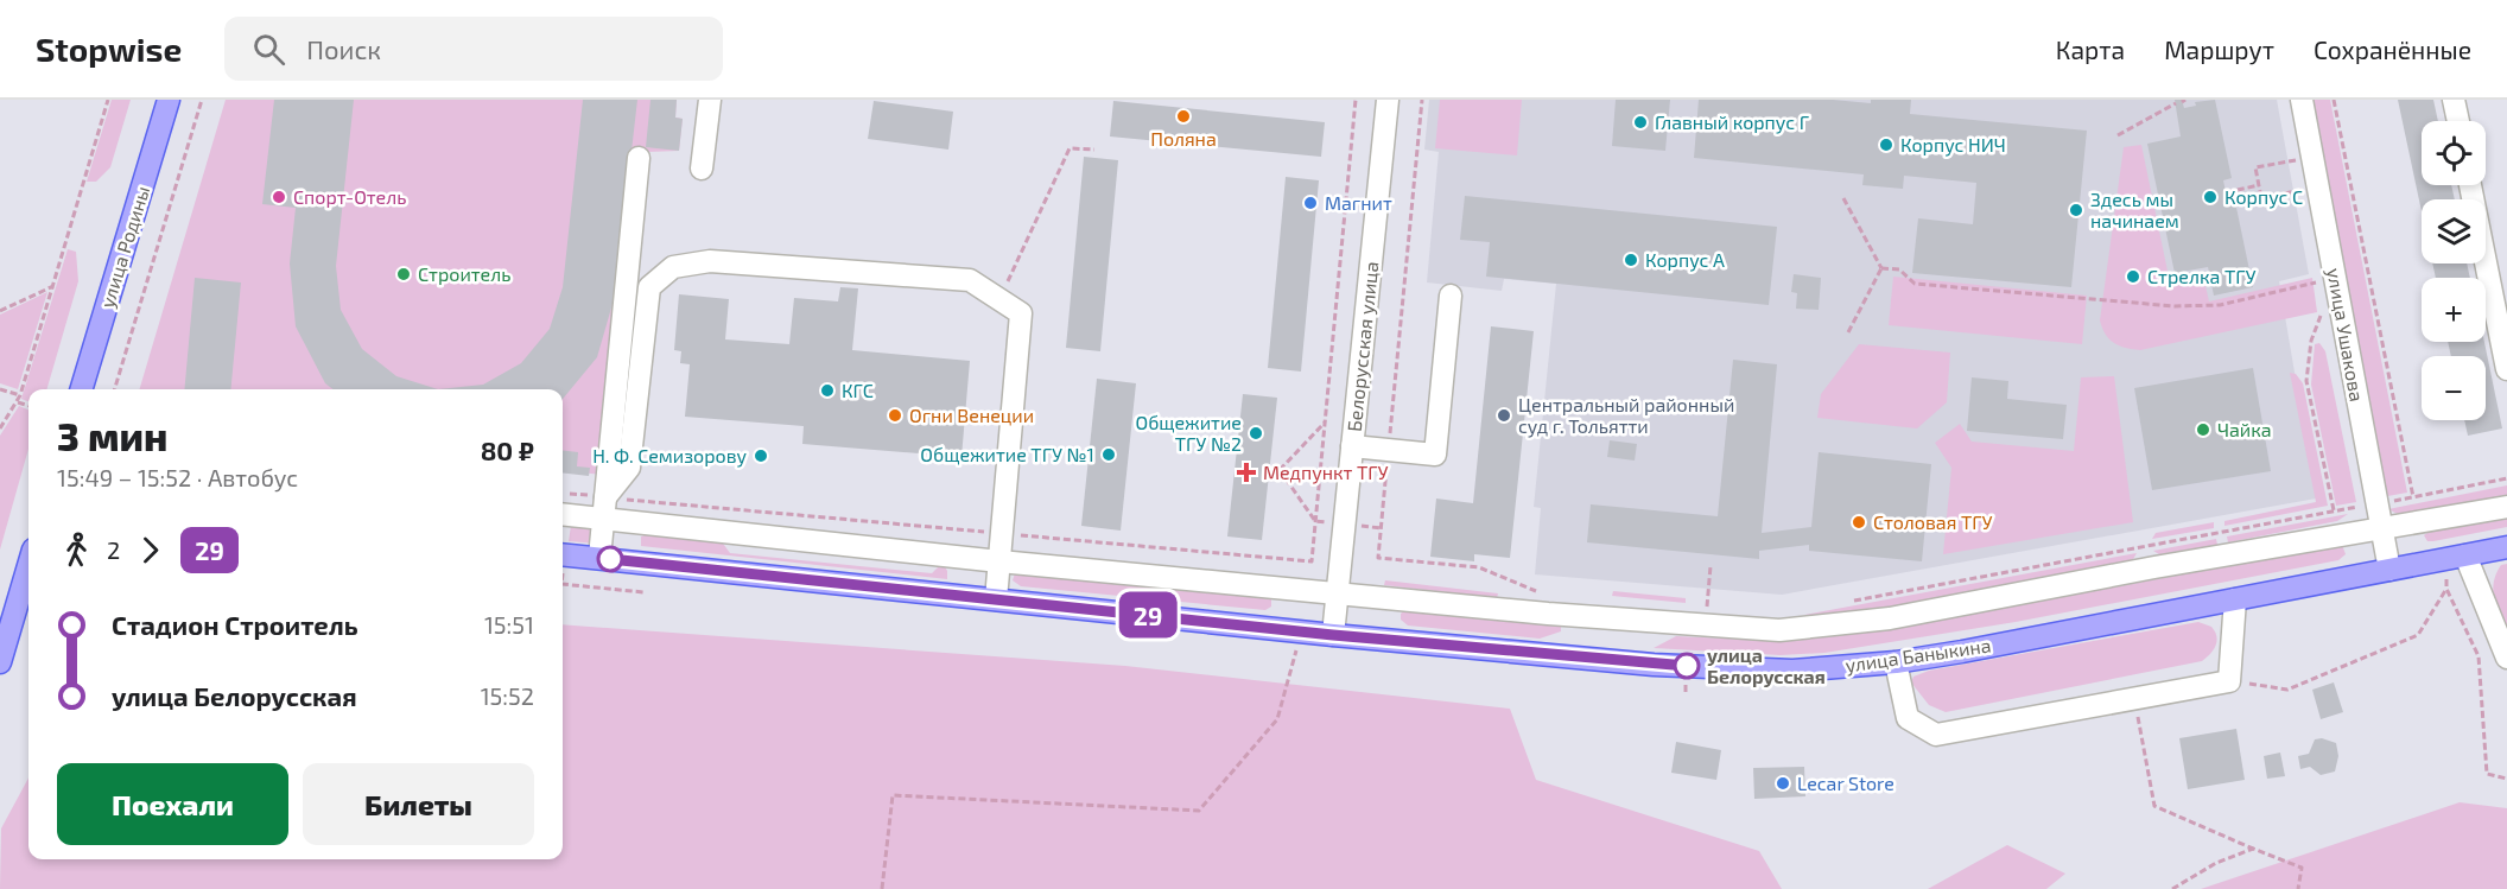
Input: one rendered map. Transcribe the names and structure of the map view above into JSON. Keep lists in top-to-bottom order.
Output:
{
  "streets": {
    "main road": ["улица Родины", "улица Баныкина"],
    "street": ["улица Ушакова", "Белорусская улица"]
  },
  "crossings": [
    ["улица Ушакова", "улица Баныкина"],
    ["Белорусская улица", "улица Баныкина"]
  ],
  "places": {
    "other": [
      "Поляна",
      "Главный корпус Г",
      "Корпус НИЧ",
      "Спорт-Отель",
      "Корпус С",
      "Магнит",
      "Здесь мы начинаем",
      "Корпус А",
      "Строитель",
      "Стрелка ТГУ",
      "КГС",
      "Огни Венеции",
      "Центральный районный суд г. Тольятти",
      "Чайка",
      "Общежитие ТГУ №2",
      "Общежитие ТГУ №1",
      "Н. Ф. Семизорову",
      "Столовая ТГУ",
      "улица Белорусская",
      "Lecar Store"
    ],
    "health": ["Медпункт ТГУ"]
  },
  "lines": ["bus line 29"],
  "page": {
    "header": "Stopwise",
    "search": "Поиск",
    "nav": ["Карта", "Маршрут", "Сохранённые"],
    "on_map": "29",
    "map_buttons": ["+", "−"],
    "heading": ["3 мин", "15:49 – 15:52 · Автобус", "80 ₽"],
    "legs": ["2", "29"],
    "list": [
      {
        "name": "Стадион Строитель",
        "value": "15:51"
      },
      {
        "name": "улица Белорусская",
        "value": "15:52"
      }
    ],
    "buttons": ["Поехали", "Билеты"]
  }
}
